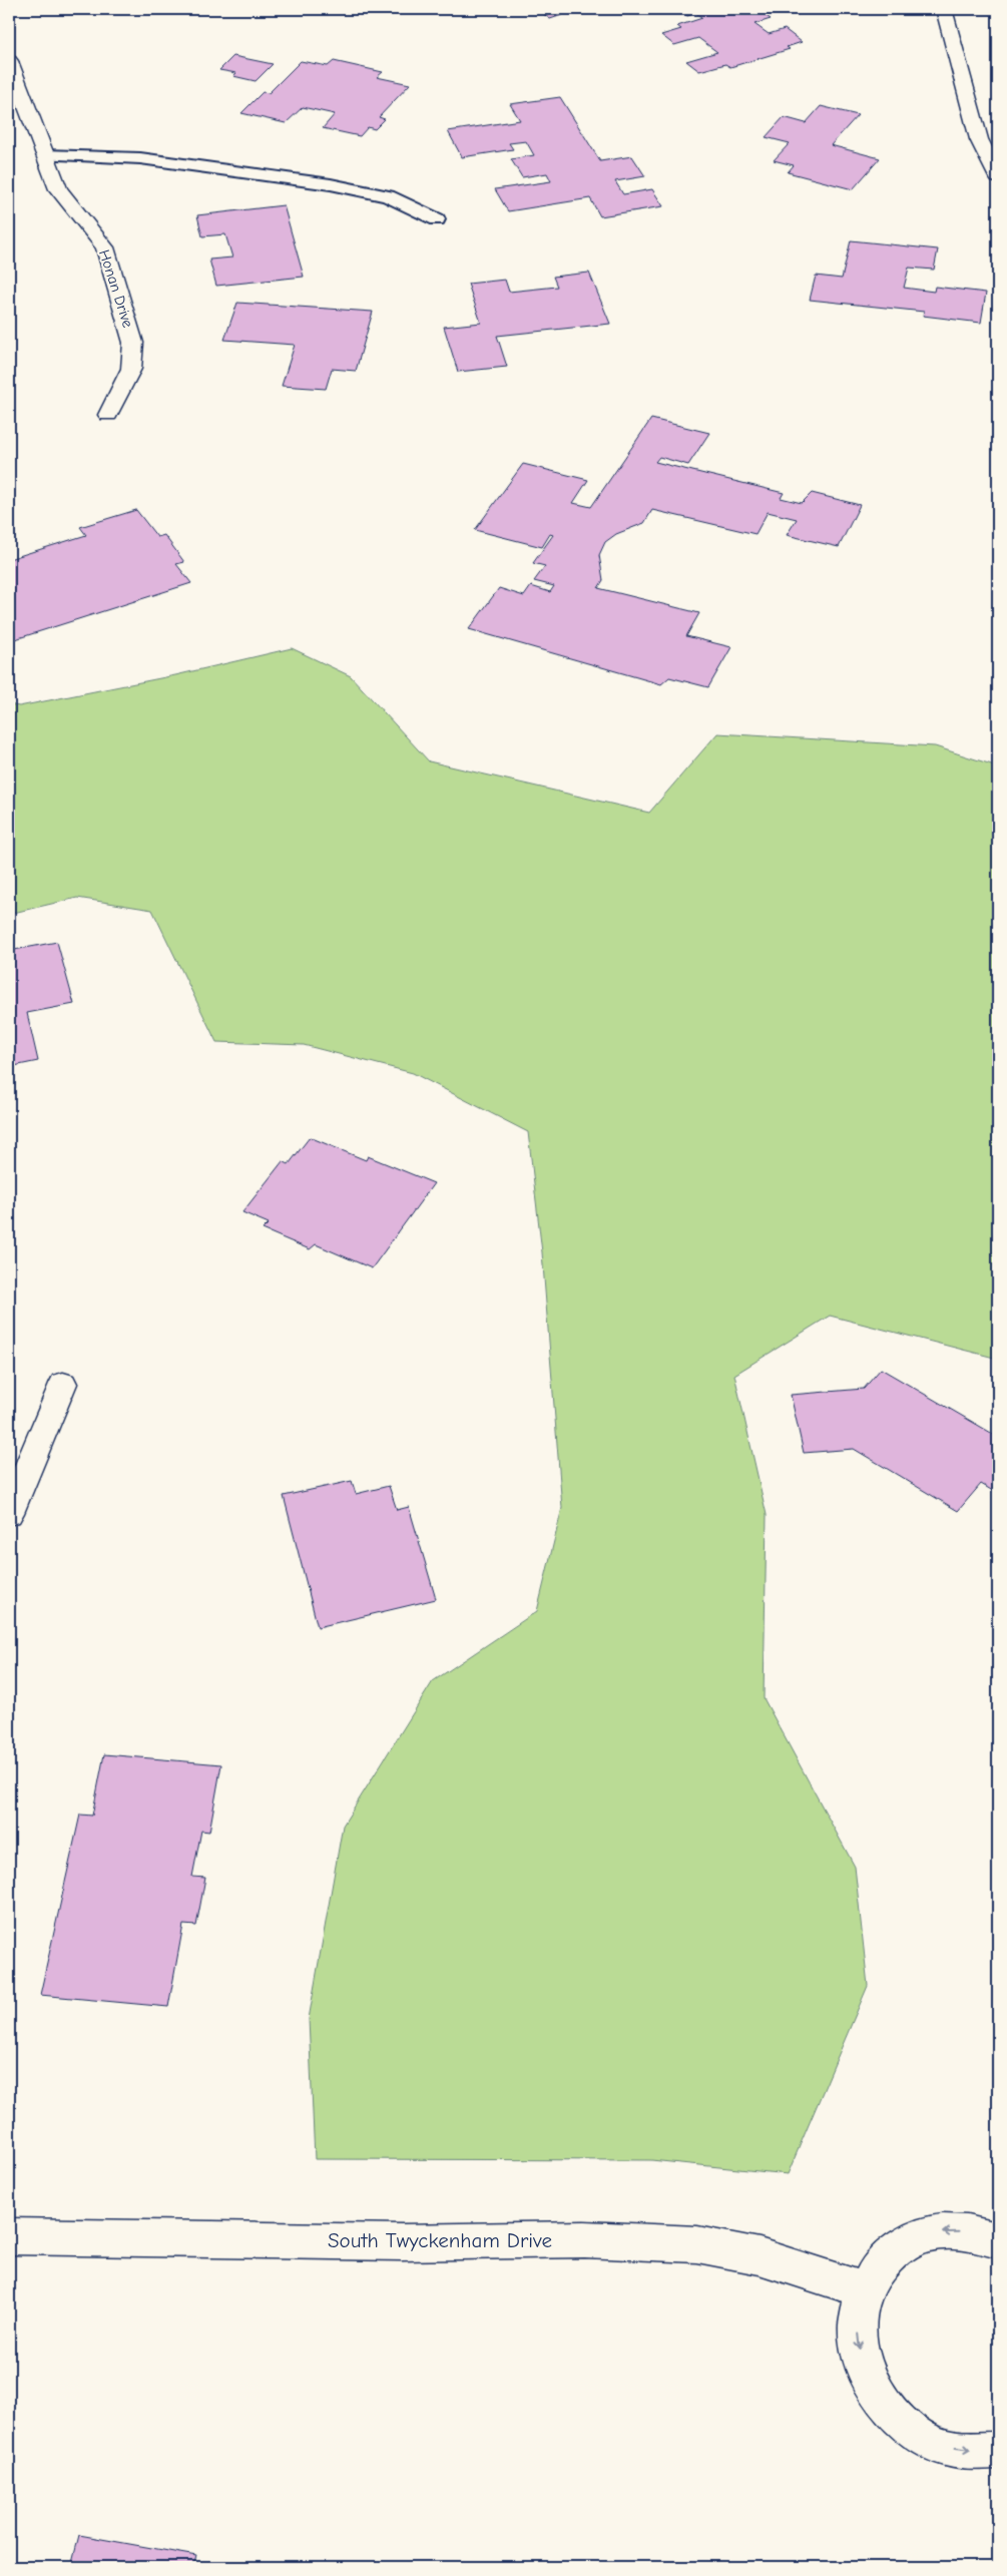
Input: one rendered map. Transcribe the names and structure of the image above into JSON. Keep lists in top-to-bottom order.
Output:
{
  "streets": {
    "street": ["Honan Drive", "South Twyckenham Drive"]
  }
}
